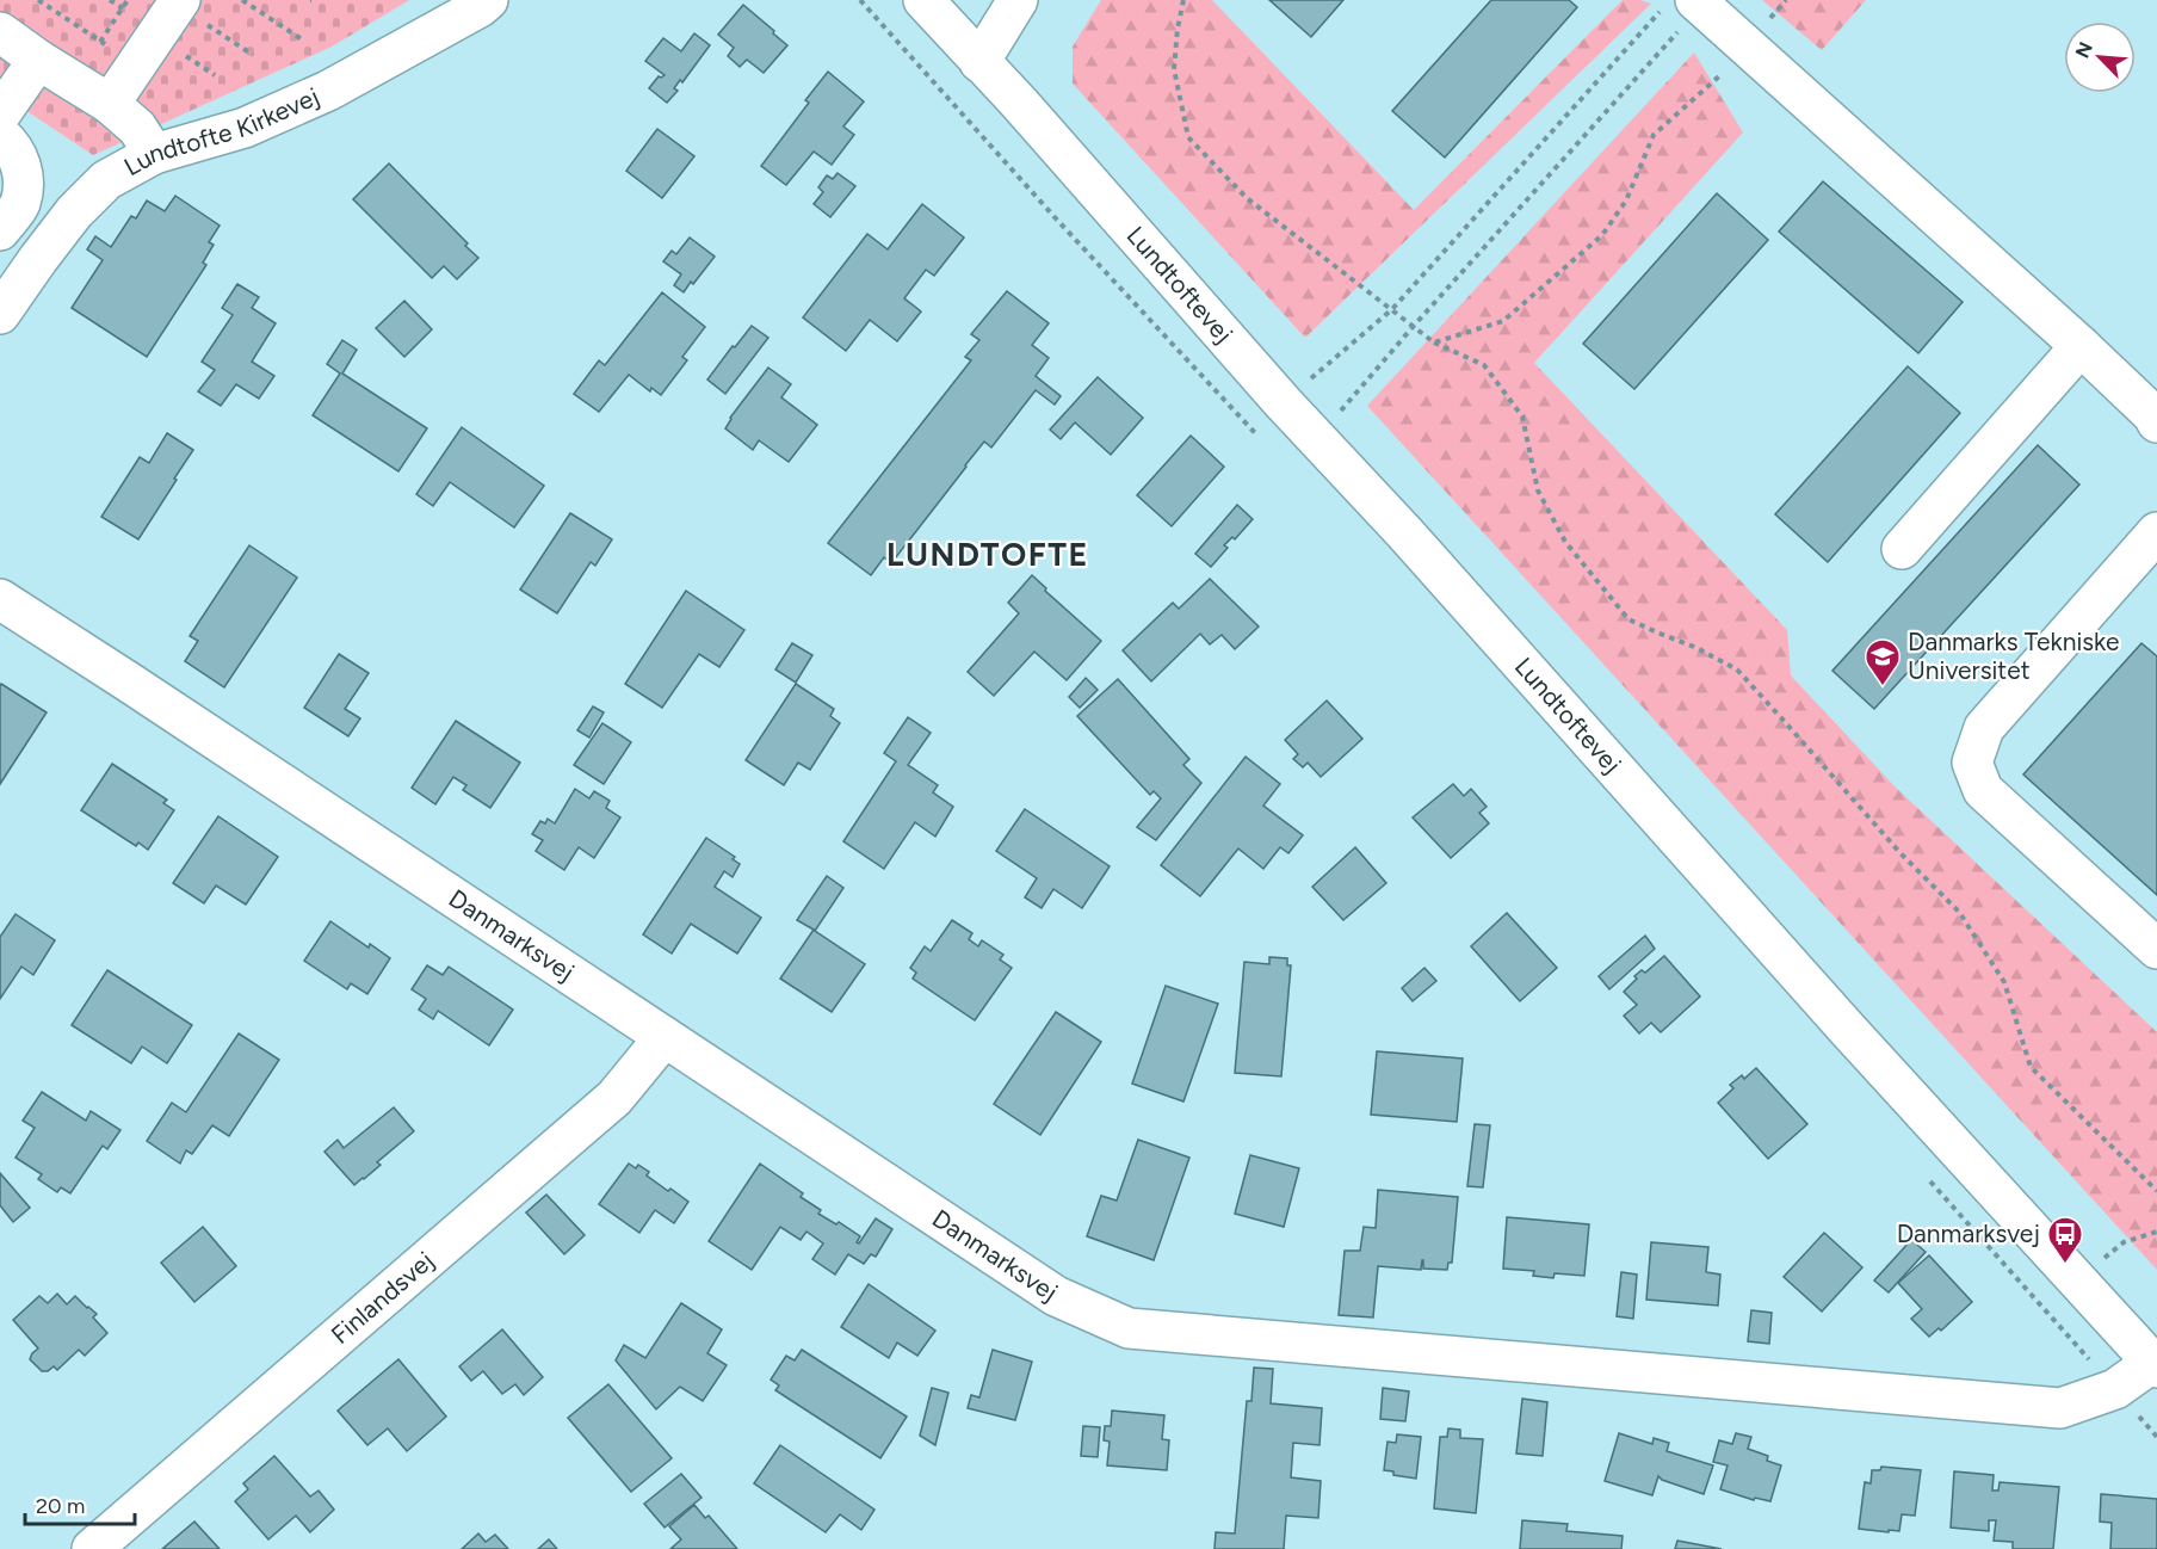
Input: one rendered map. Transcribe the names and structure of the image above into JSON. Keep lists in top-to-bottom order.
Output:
{
  "streets": {
    "street": [
      "Lundtofte Kirkevej",
      "Lundtoftevej",
      "Danmarksvej",
      "Finlandsvej"
    ]
  },
  "crossings": [
    ["Lundtoftevej", "Danmarksvej"],
    ["Danmarksvej", "Finlandsvej"]
  ],
  "districts": ["LUNDTOFTE"],
  "places": {
    "school or university": ["Danmarks Tekniske Universitet"],
    "bus stop": ["Danmarksvej"]
  },
  "scale_bar": "20 m",
  "north": "top left"
}
